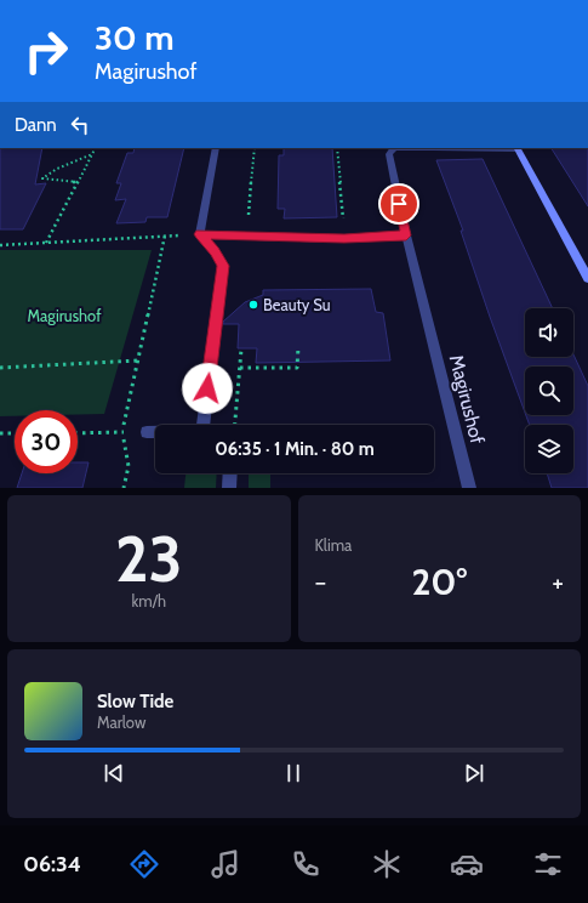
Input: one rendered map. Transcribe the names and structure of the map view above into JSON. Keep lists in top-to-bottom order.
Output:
{
  "streets": {
    "street": ["Magirushof"]
  },
  "parks": ["Magirushof"],
  "places": ["Beauty Su"],
  "page": {
    "turn": ["30 m", "Magirushof"],
    "then": "Dann",
    "limit": "30",
    "trip": "06:35 · 1 Min. · 80 m",
    "tile": [
      ["23", "km/h"],
      "Klima"
    ],
    "heat": ["−", "20°", "+"],
    "song": ["Slow Tide", "Marlow"],
    "tabs": "06:34"
  }
}
